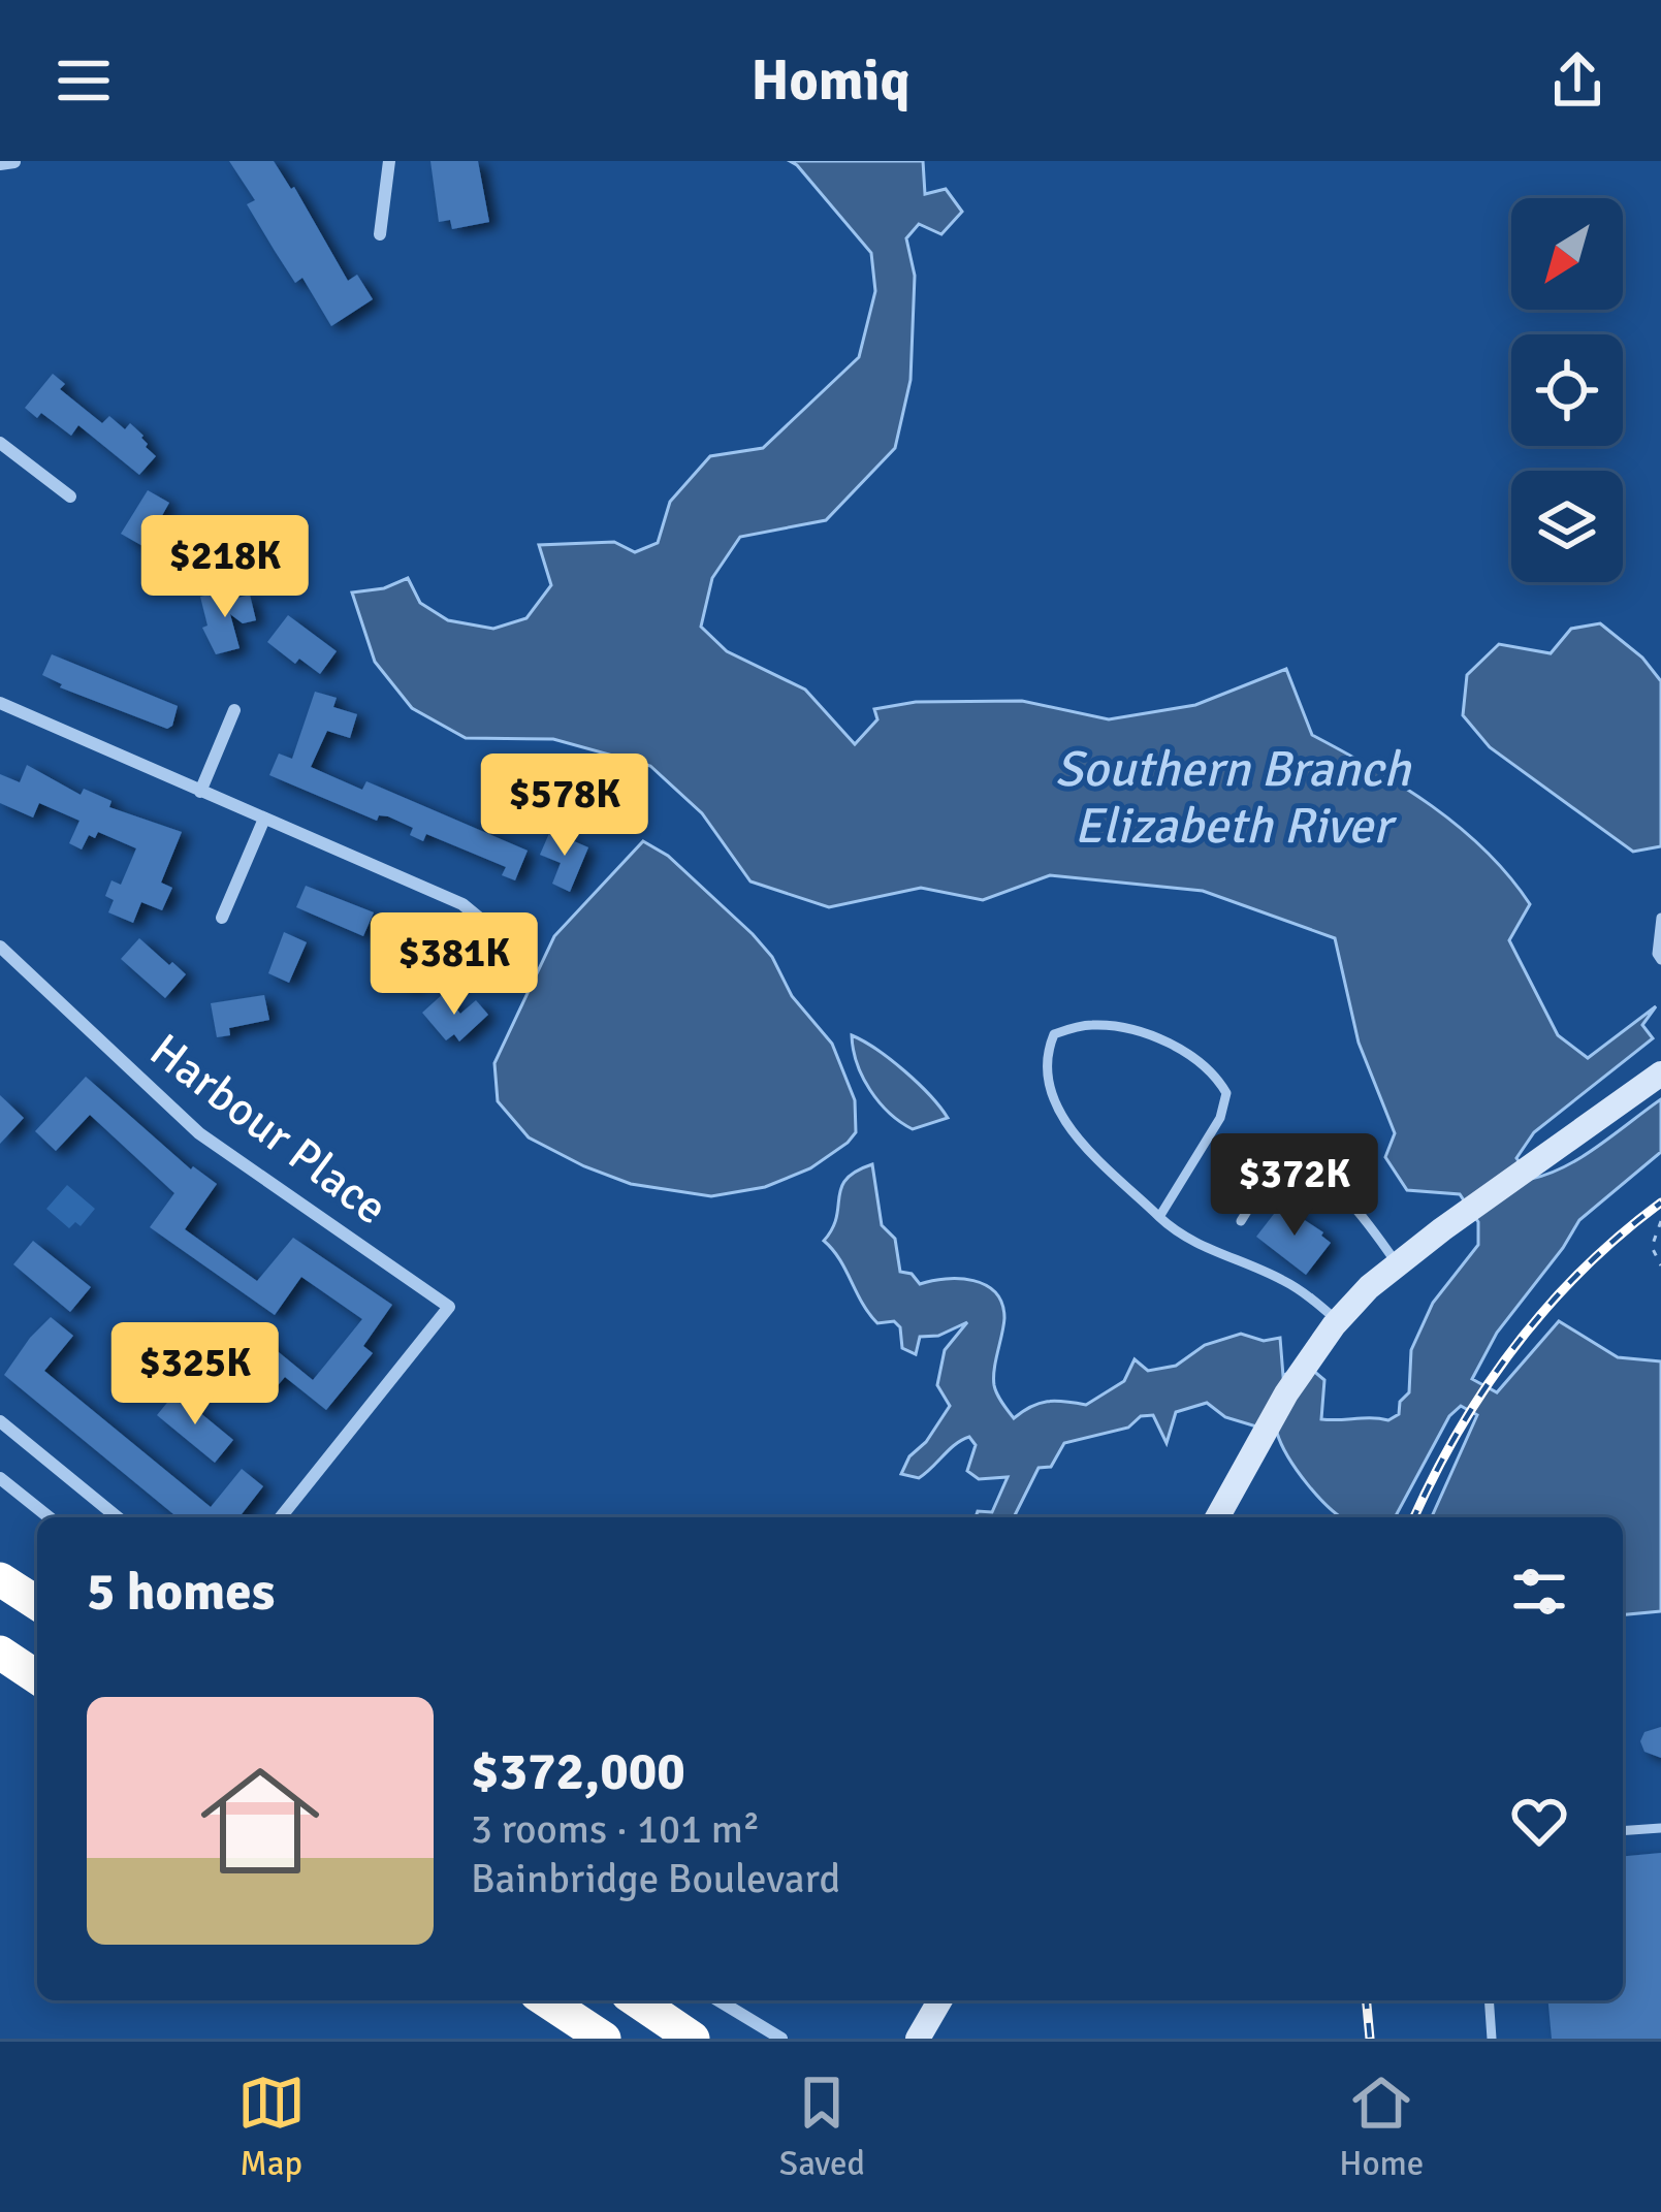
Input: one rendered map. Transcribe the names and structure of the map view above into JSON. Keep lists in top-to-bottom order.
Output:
{
  "streets": {
    "street": ["Harbour Place"]
  },
  "water": ["Southern Branch Elizabeth River"],
  "north": "bottom left",
  "page": {
    "header": "Homiq",
    "price": [
      "$218K",
      "$578K",
      "$381K",
      "$372K",
      "$325K"
    ],
    "heading": "5 homes",
    "list": [
      {
        "name": "$372,000",
        "note": "3 rooms · 101 m² · Bainbridge Boulevard"
      }
    ],
    "tabs": ["Map", "Saved", "Home"]
  }
}
